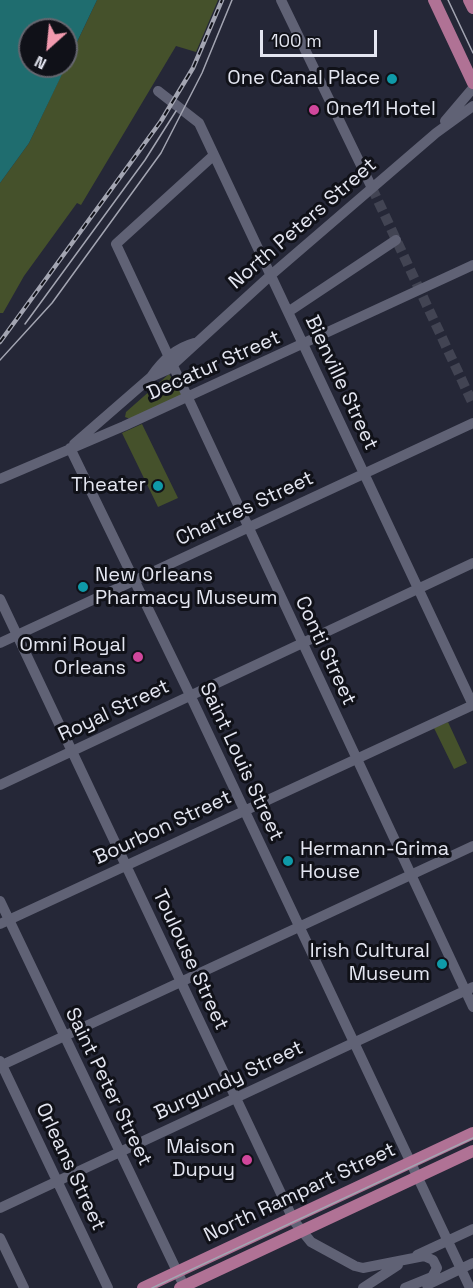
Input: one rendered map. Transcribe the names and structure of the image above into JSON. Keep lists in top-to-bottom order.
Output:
{
  "streets": {
    "main road": ["North Rampart Street"],
    "street": [
      "North Peters Street",
      "Decatur Street",
      "Bienville Street",
      "Chartres Street",
      "Conti Street",
      "Royal Street",
      "Saint Louis Street",
      "Bourbon Street",
      "Toulouse Street",
      "Burgundy Street",
      "Saint Peter Street",
      "Orleans Street"
    ]
  },
  "crossings": [
    ["North Peters Street", "Decatur Street"],
    ["North Peters Street", "Bienville Street"],
    ["North Peters Street", "Conti Street"],
    ["North Peters Street", "Saint Louis Street"],
    ["Decatur Street", "Bienville Street"],
    ["Decatur Street", "Conti Street"],
    ["Decatur Street", "Saint Louis Street"],
    ["Bienville Street", "Chartres Street"],
    ["Bienville Street", "Conti Street"],
    ["Bienville Street", "Royal Street"],
    ["Bienville Street", "Bourbon Street"],
    ["Chartres Street", "Conti Street"],
    ["Chartres Street", "Saint Louis Street"],
    ["Chartres Street", "Toulouse Street"],
    ["Conti Street", "Royal Street"],
    ["Conti Street", "Bourbon Street"],
    ["Conti Street", "Burgundy Street"],
    ["Royal Street", "Saint Louis Street"],
    ["Royal Street", "Toulouse Street"],
    ["Saint Louis Street", "Bourbon Street"],
    ["Saint Louis Street", "Burgundy Street"],
    ["Saint Louis Street", "North Rampart Street"],
    ["Bourbon Street", "Toulouse Street"],
    ["Bourbon Street", "Saint Peter Street"],
    ["Toulouse Street", "Burgundy Street"],
    ["Toulouse Street", "North Rampart Street"],
    ["Burgundy Street", "Saint Peter Street"],
    ["Burgundy Street", "Orleans Street"],
    ["Saint Peter Street", "North Rampart Street"]
  ],
  "places": [
    "One Canal Place",
    "One11 Hotel",
    "Theater",
    "New Orleans Pharmacy Museum",
    "Omni Royal Orleans",
    "Hermann-Grima House",
    "Irish Cultural Museum",
    "Maison Dupuy"
  ],
  "scale_bar": "100 m",
  "north": "bottom left"
}
